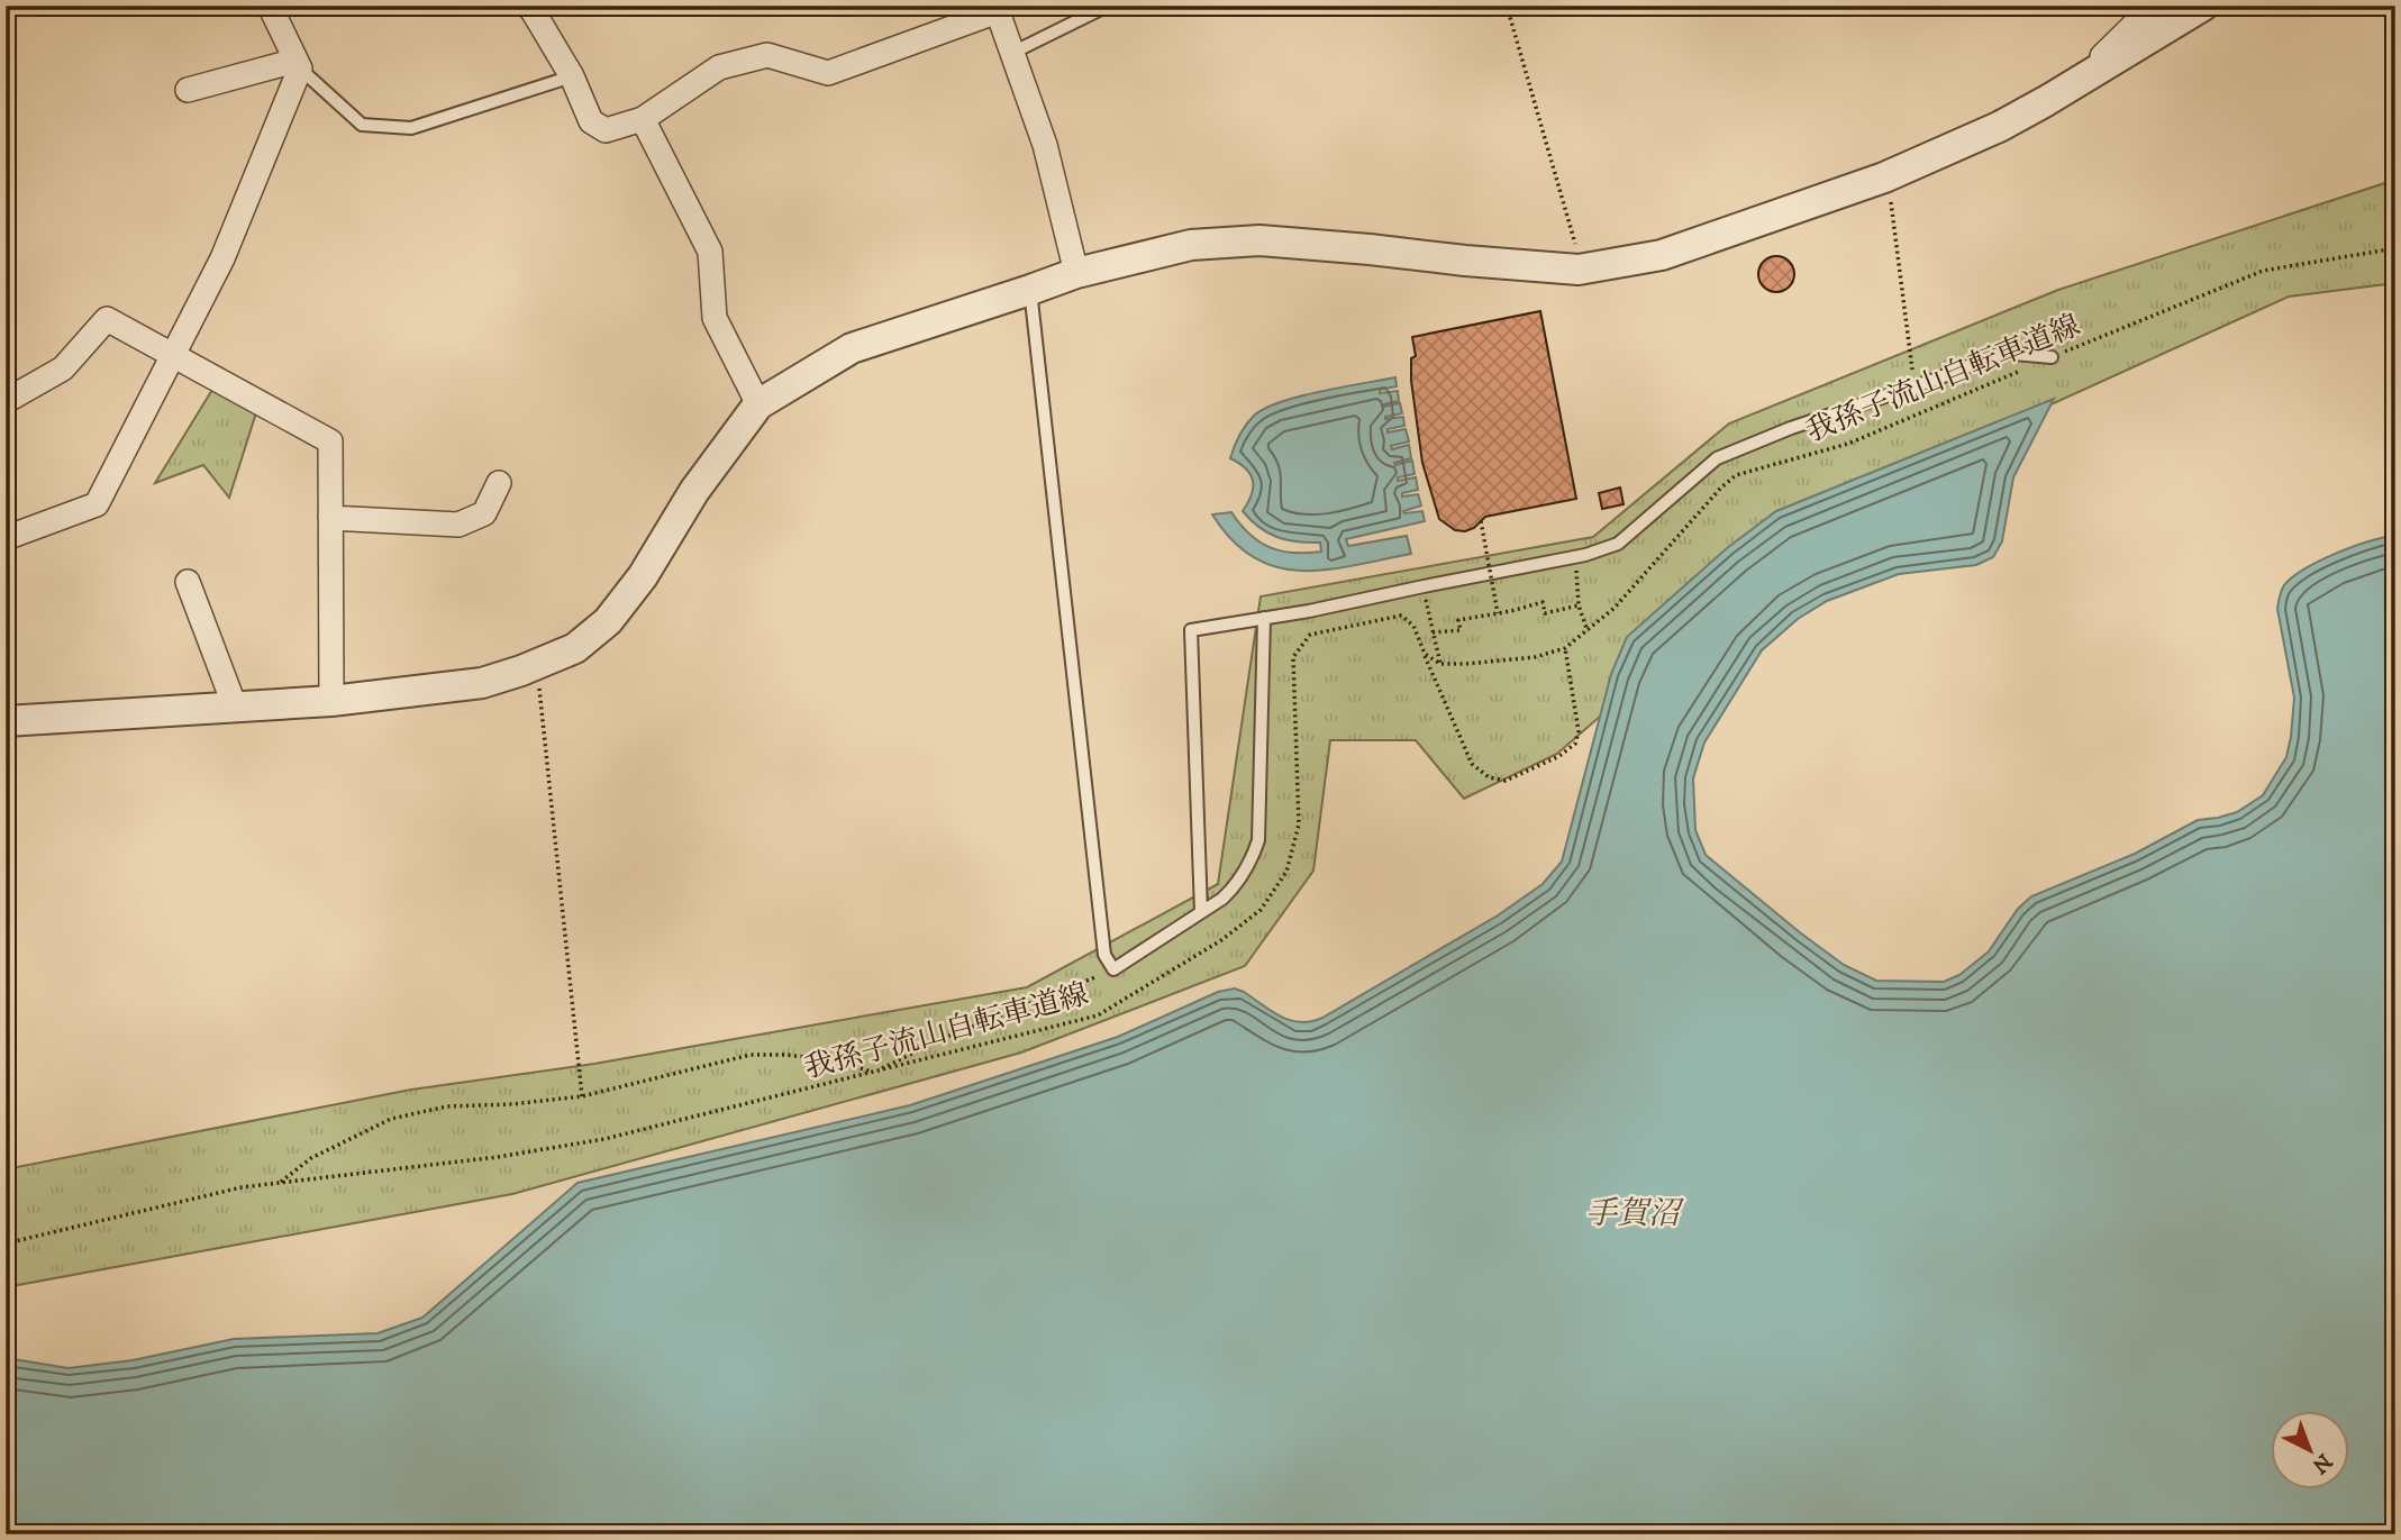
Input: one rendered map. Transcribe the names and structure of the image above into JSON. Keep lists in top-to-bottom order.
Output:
{
  "streets": {
    "path": ["我孫子流山自転車道線"]
  },
  "water": ["手賀沼"],
  "north": "bottom right"
}
